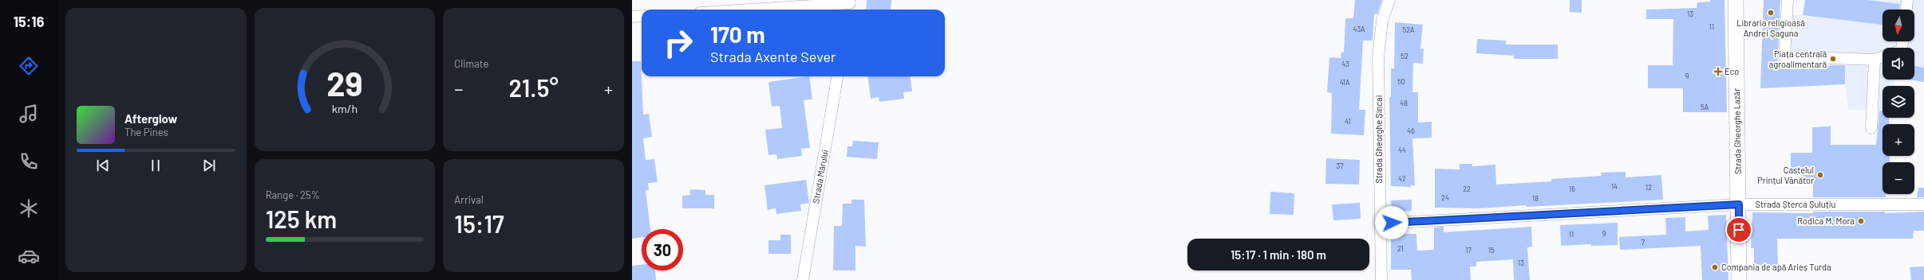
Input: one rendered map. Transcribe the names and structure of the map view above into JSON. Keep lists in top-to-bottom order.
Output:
{
  "streets": {
    "main road": ["Strada Gheorghe Lazăr"],
    "street": ["Strada Gheorghe Șincai", "Strada Mărului", "Strada Șterca Șuluțiu"]
  },
  "crossings": [
    ["Strada Gheorghe Lazăr", "Strada Șterca Șuluțiu"],
    ["Strada Gheorghe Șincai", "Strada Șterca Șuluțiu"]
  ],
  "places": {
    "other": [
      "Libraria religioasă Andrei Șaguna",
      "Piața centrală agroalimentară",
      "Castelul Prințul Vânător",
      "Rodica M. Mora",
      "Compania de apă Arieș Turda"
    ],
    "health": ["Eco"]
  },
  "house_numbers": [
    "13",
    "11",
    "43A",
    "52A",
    "52",
    "43",
    "9",
    "50",
    "41A",
    "48",
    "5A",
    "41",
    "46",
    "44",
    "37",
    "42",
    "14",
    "12",
    "22",
    "16",
    "24",
    "18",
    "9",
    "11",
    "7",
    "21",
    "17",
    "15",
    "13"
  ],
  "north": "bottom",
  "page": {
    "tabs": "15:16",
    "tile": [
      "Climate",
      ["Range · 25%", "125 km"],
      ["Arrival", "15:17"]
    ],
    "map_buttons": ["+", "−"],
    "turn": ["170 m", "Strada Axente Sever"],
    "heat": ["−", "21.5°", "+"],
    "song": ["Afterglow", "The Pines"],
    "limit": "30",
    "trip": "15:17 · 1 min · 180 m",
    "gauge": ["29", "km/h"]
  }
}
